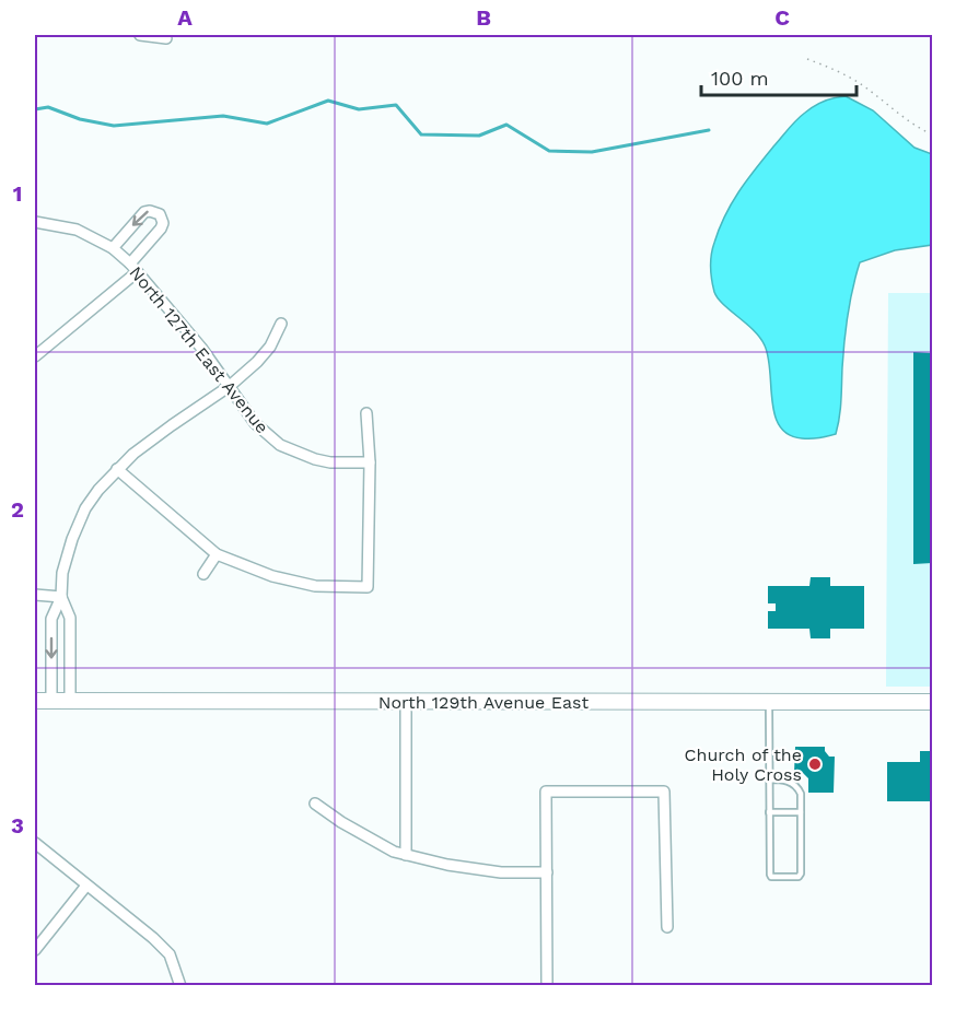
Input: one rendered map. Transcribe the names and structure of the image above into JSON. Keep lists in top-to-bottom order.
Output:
{
  "streets": {
    "main road": ["North 129th Avenue East"],
    "street": ["North 127th East Avenue"]
  },
  "places": ["Church of the Holy Cross"],
  "scale_bar": "100 m",
  "grid": {
    "columns": ["A", "B", "C"],
    "rows": ["1", "2", "3"]
  }
}
